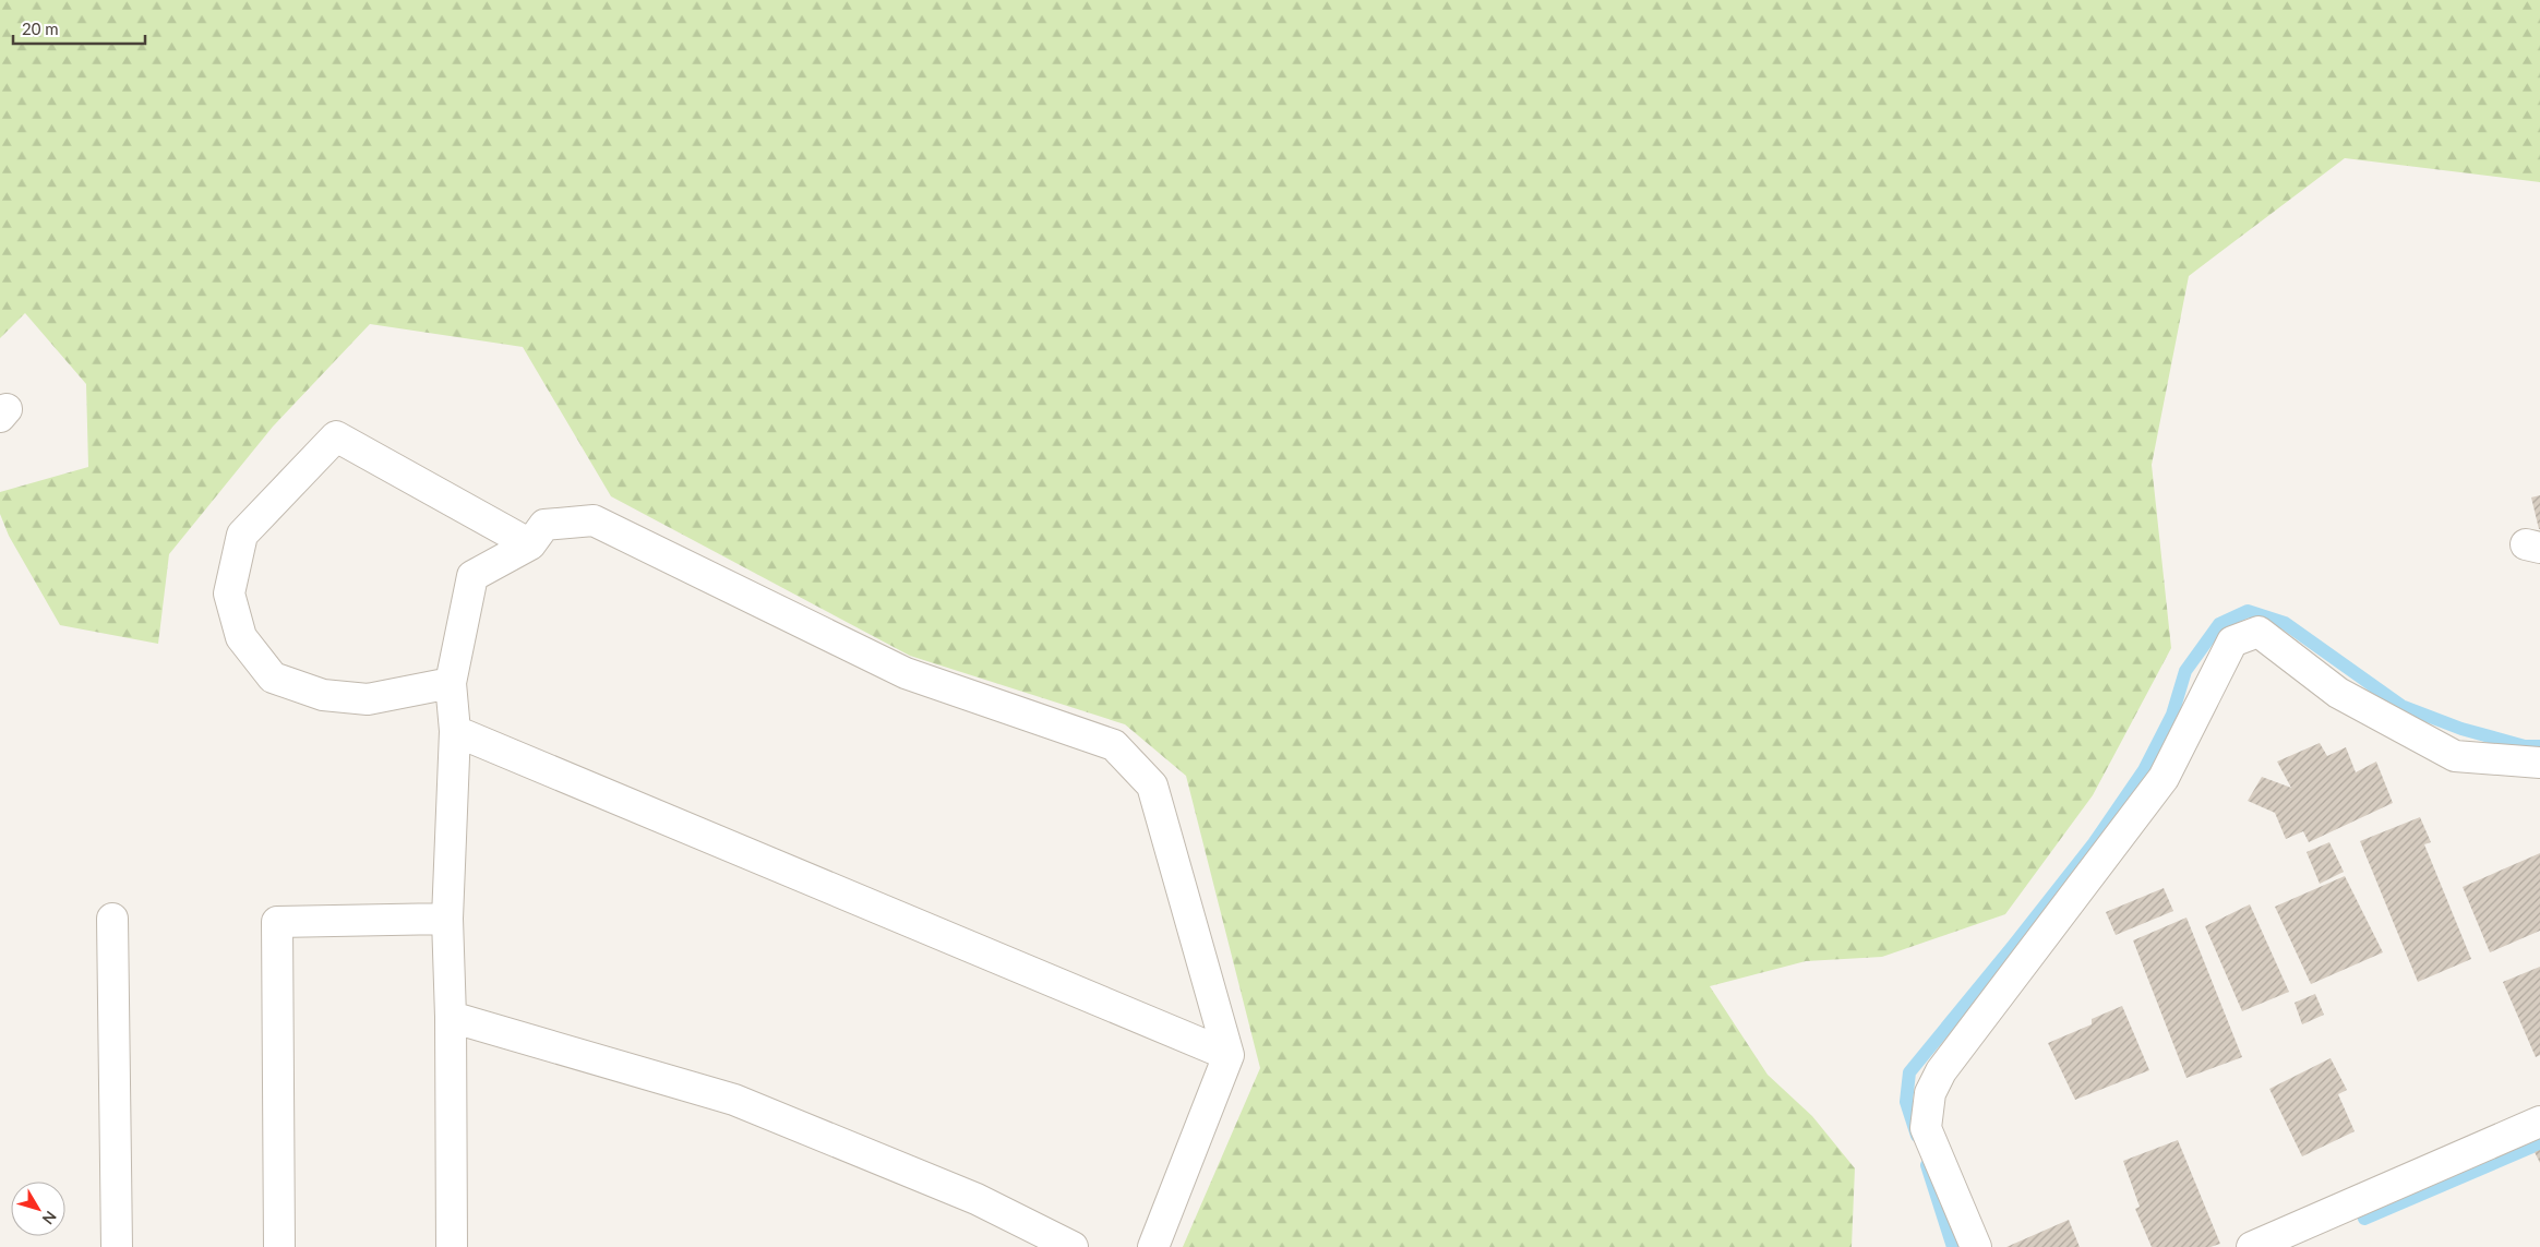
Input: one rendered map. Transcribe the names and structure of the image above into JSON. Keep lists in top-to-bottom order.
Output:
{
  "scale_bar": "20 m",
  "north": "bottom right"
}
